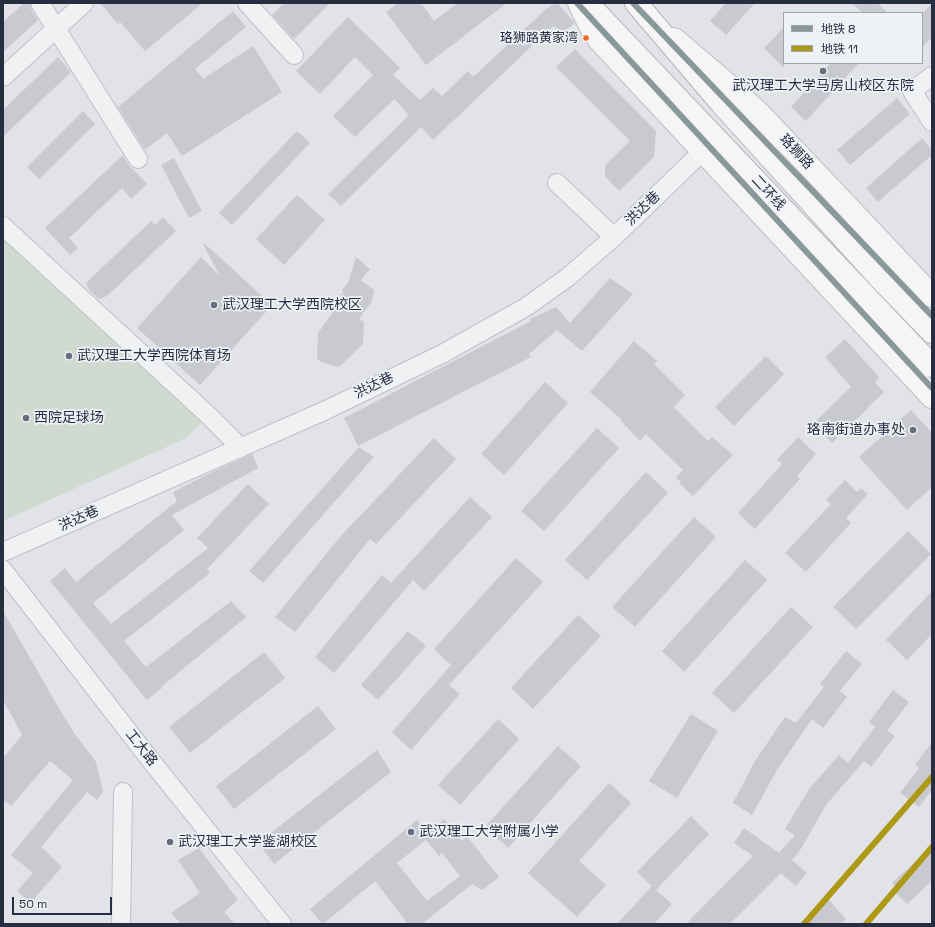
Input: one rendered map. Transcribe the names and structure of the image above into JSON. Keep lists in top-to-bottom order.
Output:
{
  "streets": {
    "main road": ["珞狮路", "二环线"],
    "street": ["洪达巷", "工大路"]
  },
  "crossings": [
    ["珞狮路", "二环线"]
  ],
  "places": [
    "珞狮路黄家湾",
    "武汉理工大学马房山校区东院",
    "武汉理工大学西院校区",
    "武汉理工大学西院体育场",
    "西院足球场",
    "珞南街道办事处",
    "武汉理工大学附属小学",
    "武汉理工大学鉴湖校区"
  ],
  "lines": ["metro line 8", "metro line 11"],
  "legend": ["地铁 8", "地铁 11"],
  "scale_bar": "50 m"
}
